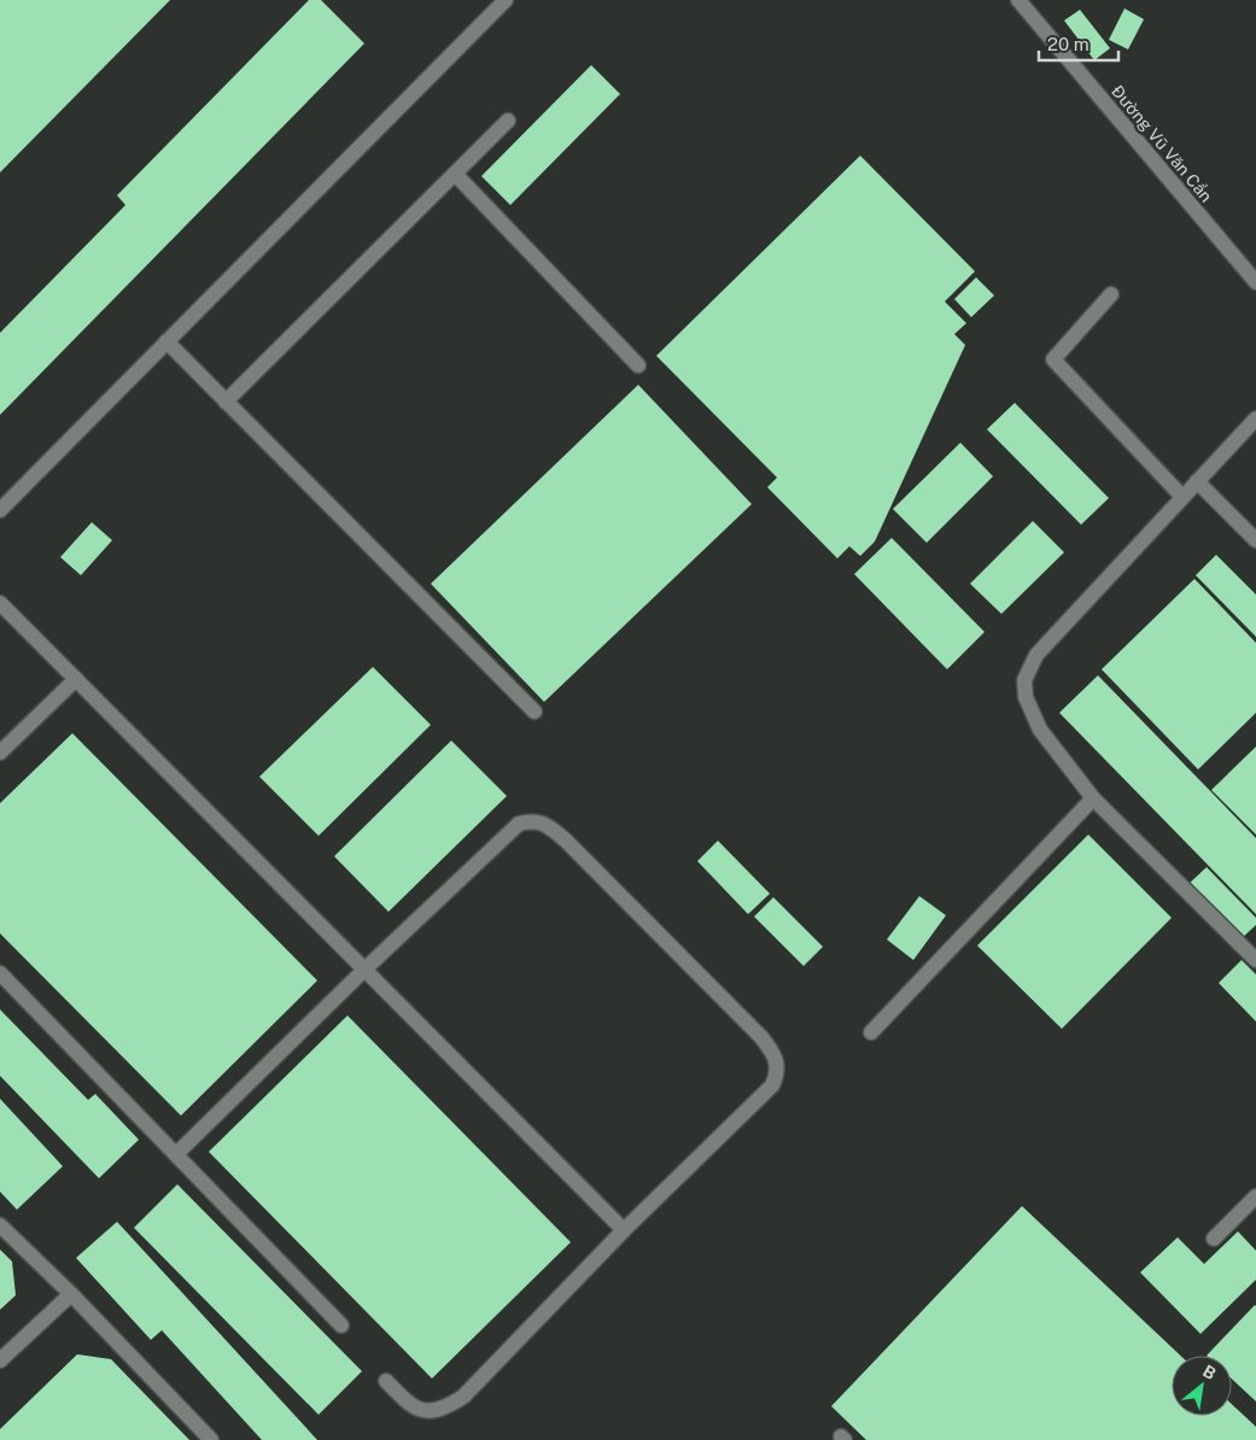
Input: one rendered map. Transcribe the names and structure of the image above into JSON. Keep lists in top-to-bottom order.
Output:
{
  "streets": {
    "street": ["Đường Vũ Văn Cẩn"]
  },
  "scale_bar": "20 m",
  "north": "top right"
}
